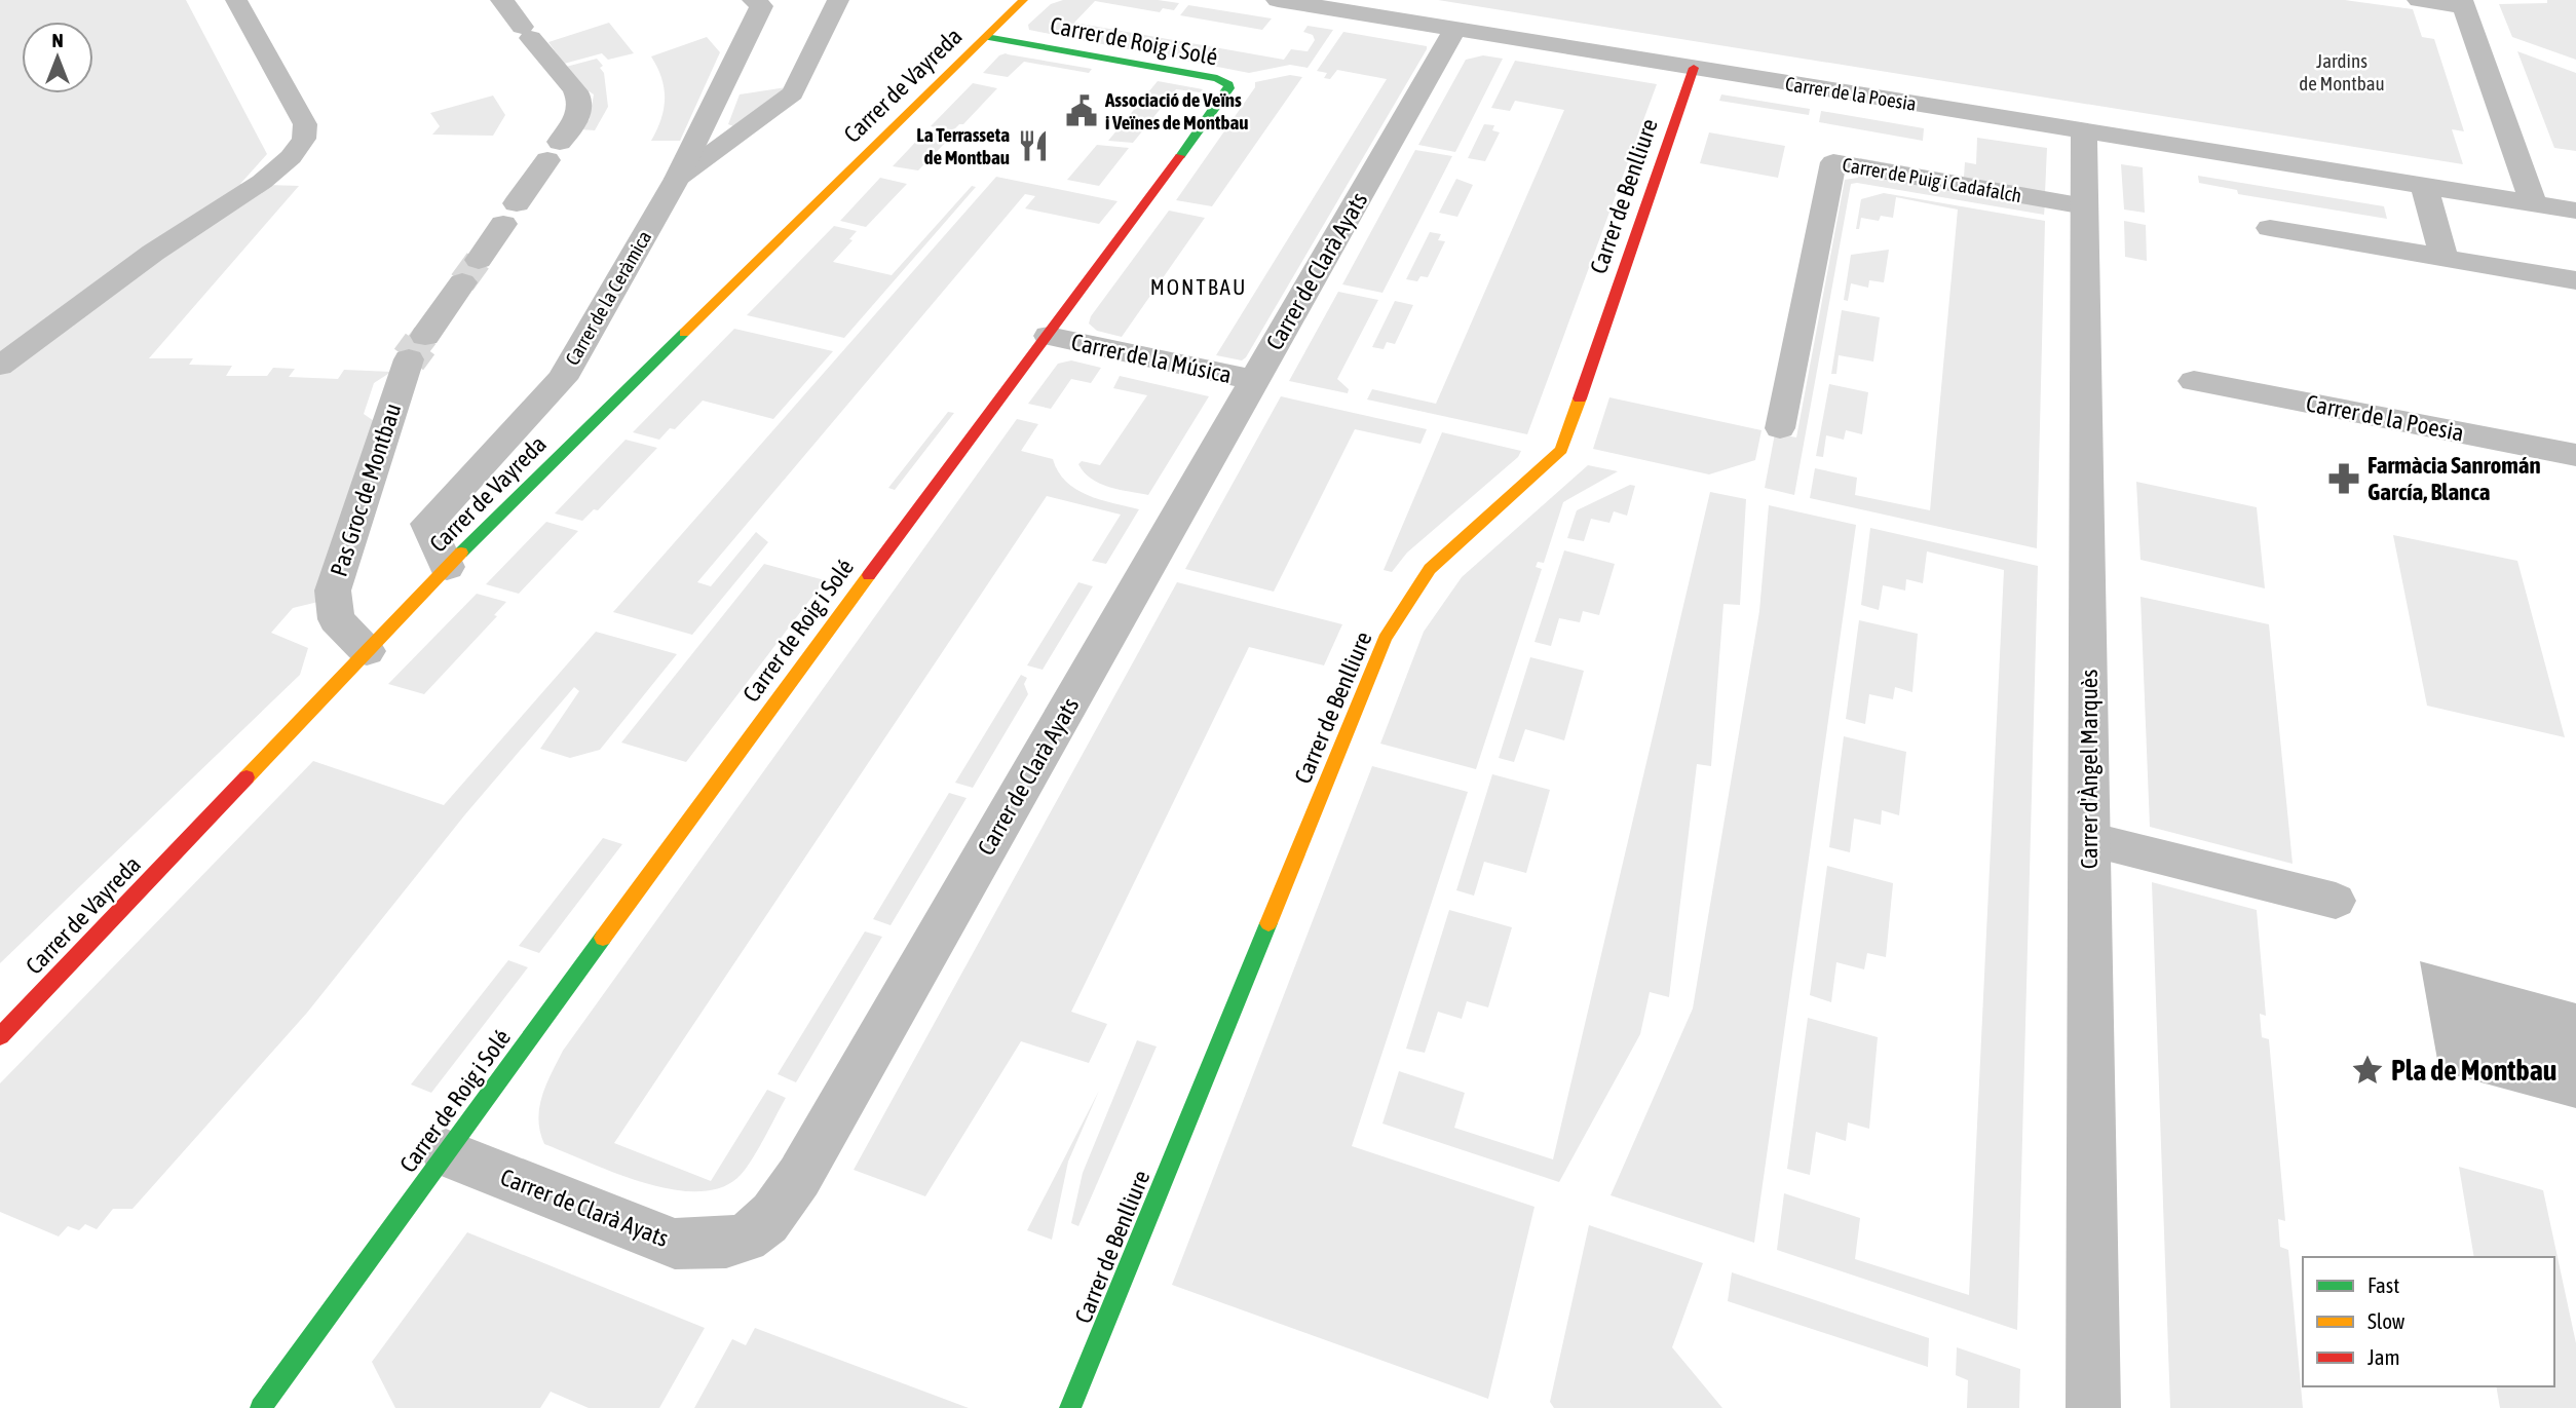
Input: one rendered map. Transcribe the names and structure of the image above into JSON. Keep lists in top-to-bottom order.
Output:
{
  "streets": {
    "street": [
      "Carrer de Roig i Solé",
      "Carrer de Vayreda",
      "Carrer de la Poesia",
      "Carrer de Benlliure",
      "Carrer de Clarà Ayats",
      "Carrer de la Ceràmica",
      "Carrer de la Música",
      "Pas Groc de Montbau",
      "Carrer d'Àngel Marquès"
    ],
    "lane": ["Carrer de Puig i Cadafalch"]
  },
  "crossings": [
    ["Carrer de Roig i Solé", "Carrer de Vayreda"],
    ["Carrer de Roig i Solé", "Carrer de Clarà Ayats"],
    ["Carrer de Roig i Solé", "Carrer de la Música"],
    ["Carrer de Vayreda", "Carrer de la Ceràmica"],
    ["Carrer de Vayreda", "Pas Groc de Montbau"],
    ["Carrer de la Poesia", "Carrer de Benlliure"],
    ["Carrer de la Poesia", "Carrer de Clarà Ayats"],
    ["Carrer de la Poesia", "Carrer d'Àngel Marquès"],
    ["Carrer de Puig i Cadafalch", "Carrer d'Àngel Marquès"],
    ["Carrer de Clarà Ayats", "Carrer de la Música"]
  ],
  "districts": ["MONTBAU"],
  "parks": ["Jardins de Montbau"],
  "places": {
    "public building": ["Associació de Veïns i Veïnes de Montbau"],
    "restaurant": ["La Terrasseta de Montbau"],
    "pharmacy": ["Farmàcia Sanromán García, Blanca"],
    "place": ["Pla de Montbau"]
  },
  "legend": ["Fast", "Slow", "Jam"],
  "north": "top"
}
